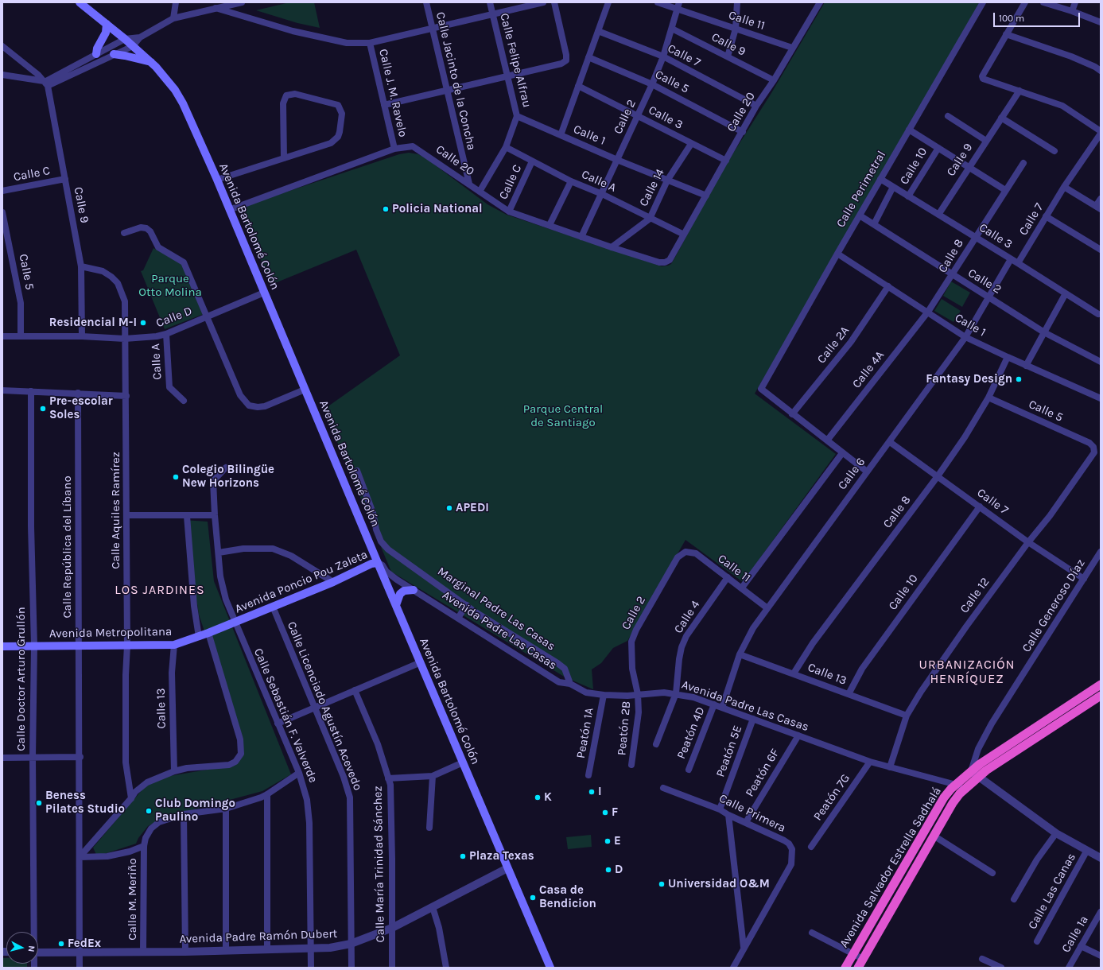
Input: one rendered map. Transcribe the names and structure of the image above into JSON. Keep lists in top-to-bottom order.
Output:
{
  "streets": {
    "highway": ["Avenida Salvador Estrella Sadhalá"],
    "main road": ["Avenida Bartolomé Colón", "Avenida Poncio Pou Zaleta", "Avenida Metropolitana"],
    "street": [
      "Calle 11",
      "Calle 9",
      "Calle 7",
      "Calle Felipe Alfrau",
      "Calle Jacinto de la Concha",
      "Calle 5",
      "Calle J. M. Ravelo",
      "Calle 20",
      "Calle 2",
      "Calle 3",
      "Calle 1",
      "Calle 10",
      "Calle C",
      "Calle A",
      "Calle 14",
      "Calle Perimetral",
      "Calle 8",
      "Calle D",
      "Calle 2A",
      "Calle 4A",
      "Calle 6",
      "Calle Aquiles Ramírez",
      "Calle República del Líbano",
      "Calle 12",
      "Calle Generoso Díaz",
      "Marginal Padre Las Casas",
      "Calle 4",
      "Avenida Padre Las Casas",
      "Calle 13",
      "Calle Doctor Arturo Grullón",
      "Calle Licenciado Agustín Acevedo",
      "Calle Sebastián F. Valverde",
      "Peatón 2B",
      "Peatón 1A",
      "Peatón 4D",
      "Peatón 5E",
      "Peatón 6F",
      "Peatón 7G",
      "Calle Primera",
      "Calle María Trinidad Sánchez",
      "Calle Las Canas",
      "Calle M. Meriño",
      "Calle 1a",
      "Avenida Padre Ramón Dubert"
    ]
  },
  "crossings": [
    ["Calle 11", "Calle 20"],
    ["Calle 11", "Calle 2"],
    ["Calle 11", "Calle 6"],
    ["Calle 11", "Calle 4"],
    ["Calle 9", "Calle 20"],
    ["Calle 9", "Calle 2"],
    ["Calle 9", "Calle 3"],
    ["Calle 9", "Calle C"],
    ["Calle 9", "Calle D"],
    ["Calle 9", "Calle Aquiles Ramírez"],
    ["Calle 7", "Calle 20"],
    ["Calle 7", "Calle 2"],
    ["Calle 7", "Calle 3"],
    ["Calle 7", "Calle 10"],
    ["Calle 7", "Calle 8"],
    ["Calle 7", "Calle 6"],
    ["Calle 7", "Calle 12"],
    ["Calle 7", "Calle Generoso Díaz"],
    ["Calle Felipe Alfrau", "Calle 20"],
    ["Calle Felipe Alfrau", "Calle 1"],
    ["Calle Felipe Alfrau", "Calle A"],
    ["Calle Jacinto de la Concha", "Calle 20"],
    ["Calle 5", "Calle 20"],
    ["Calle 5", "Calle 2"],
    ["Calle 5", "Calle 8"],
    ["Calle 5", "Calle D"],
    ["Calle 5", "Calle 12"],
    ["Calle J. M. Ravelo", "Calle 20"],
    ["Calle 20", "Calle 2"],
    ["Calle 20", "Calle 3"],
    ["Calle 20", "Calle 1"],
    ["Calle 20", "Calle C"],
    ["Calle 20", "Calle A"],
    ["Calle 20", "Calle 14"],
    ["Calle 20", "Avenida Bartolomé Colón"],
    ["Calle 2", "Calle 3"],
    ["Calle 2", "Calle 1"],
    ["Calle 2", "Calle A"],
    ["Calle 2", "Calle Perimetral"],
    ["Calle 2", "Calle 8"],
    ["Calle 2", "Calle 6"],
    ["Calle 2", "Avenida Padre Las Casas"],
    ["Calle 2", "Peatón 2B"],
    ["Calle 3", "Calle 10"],
    ["Calle 3", "Calle 14"],
    ["Calle 3", "Calle Perimetral"],
    ["Calle 3", "Calle 8"],
    ["Calle 3", "Calle 6"],
    ["Calle 1", "Calle 14"],
    ["Calle 1", "Calle Perimetral"],
    ["Calle 1", "Calle 8"],
    ["Calle 1", "Calle 2A"],
    ["Calle 1", "Calle 4A"],
    ["Calle 1", "Calle 6"],
    ["Calle 10", "Calle 13"],
    ["Calle C", "Calle A"],
    ["Calle A", "Calle 14"],
    ["Calle A", "Calle D"],
    ["Calle Perimetral", "Calle 2A"],
    ["Avenida Bartolomé Colón", "Calle D"],
    ["Avenida Bartolomé Colón", "Avenida Poncio Pou Zaleta"],
    ["Avenida Bartolomé Colón", "Avenida Padre Las Casas"],
    ["Avenida Bartolomé Colón", "Avenida Padre Ramón Dubert"],
    ["Calle 8", "Calle 4A"],
    ["Calle 8", "Calle 13"],
    ["Calle D", "Calle Aquiles Ramírez"],
    ["Calle 6", "Avenida Padre Las Casas"],
    ["Calle 6", "Calle 13"],
    ["Calle Aquiles Ramírez", "Avenida Metropolitana"],
    ["Calle República del Líbano", "Avenida Metropolitana"],
    ["Calle República del Líbano", "Avenida Padre Ramón Dubert"],
    ["Avenida Poncio Pou Zaleta", "Avenida Padre Las Casas"],
    ["Avenida Poncio Pou Zaleta", "Avenida Metropolitana"],
    ["Avenida Poncio Pou Zaleta", "Calle Licenciado Agustín Acevedo"],
    ["Avenida Poncio Pou Zaleta", "Calle Sebastián F. Valverde"],
    ["Calle 12", "Avenida Padre Las Casas"],
    ["Calle 12", "Calle 13"],
    ["Calle Generoso Díaz", "Avenida Salvador Estrella Sadhalá"],
    ["Marginal Padre Las Casas", "Avenida Padre Las Casas"],
    ["Calle 4", "Avenida Padre Las Casas"],
    ["Avenida Padre Las Casas", "Peatón 2B"],
    ["Avenida Padre Las Casas", "Peatón 1A"],
    ["Avenida Padre Las Casas", "Peatón 4D"],
    ["Avenida Padre Las Casas", "Peatón 5E"],
    ["Avenida Padre Las Casas", "Peatón 6F"],
    ["Avenida Padre Las Casas", "Peatón 7G"],
    ["Avenida Padre Las Casas", "Avenida Salvador Estrella Sadhalá"],
    ["Avenida Metropolitana", "Calle 13"],
    ["Avenida Metropolitana", "Calle Doctor Arturo Grullón"],
    ["Avenida Metropolitana", "Calle Sebastián F. Valverde"],
    ["Calle Licenciado Agustín Acevedo", "Avenida Padre Ramón Dubert"],
    ["Calle Sebastián F. Valverde", "Calle M. Meriño"],
    ["Calle Sebastián F. Valverde", "Avenida Padre Ramón Dubert"],
    ["Peatón 5E", "Calle Primera"],
    ["Peatón 6F", "Calle Primera"],
    ["Calle María Trinidad Sánchez", "Avenida Padre Ramón Dubert"],
    ["Calle M. Meriño", "Avenida Padre Ramón Dubert"]
  ],
  "districts": ["LOS JARDINES", "URBANIZACIÓN HENRÍQUEZ"],
  "parks": ["Parque Otto Molina", "Parque Central de Santiago"],
  "places": [
    "Policia National",
    "Residencial M-I",
    "Fantasy Design",
    "Pre-escolar Soles",
    "Colegio Bilingüe New Horizons",
    "APEDI",
    "I",
    "K",
    "Beness Pilates Studio",
    "Club Domingo Paulino",
    "F",
    "E",
    "Plaza Texas",
    "D",
    "Universidad O&M",
    "Casa de Bendicion",
    "FedEx"
  ],
  "scale_bar": "100 m",
  "north": "right"
}
